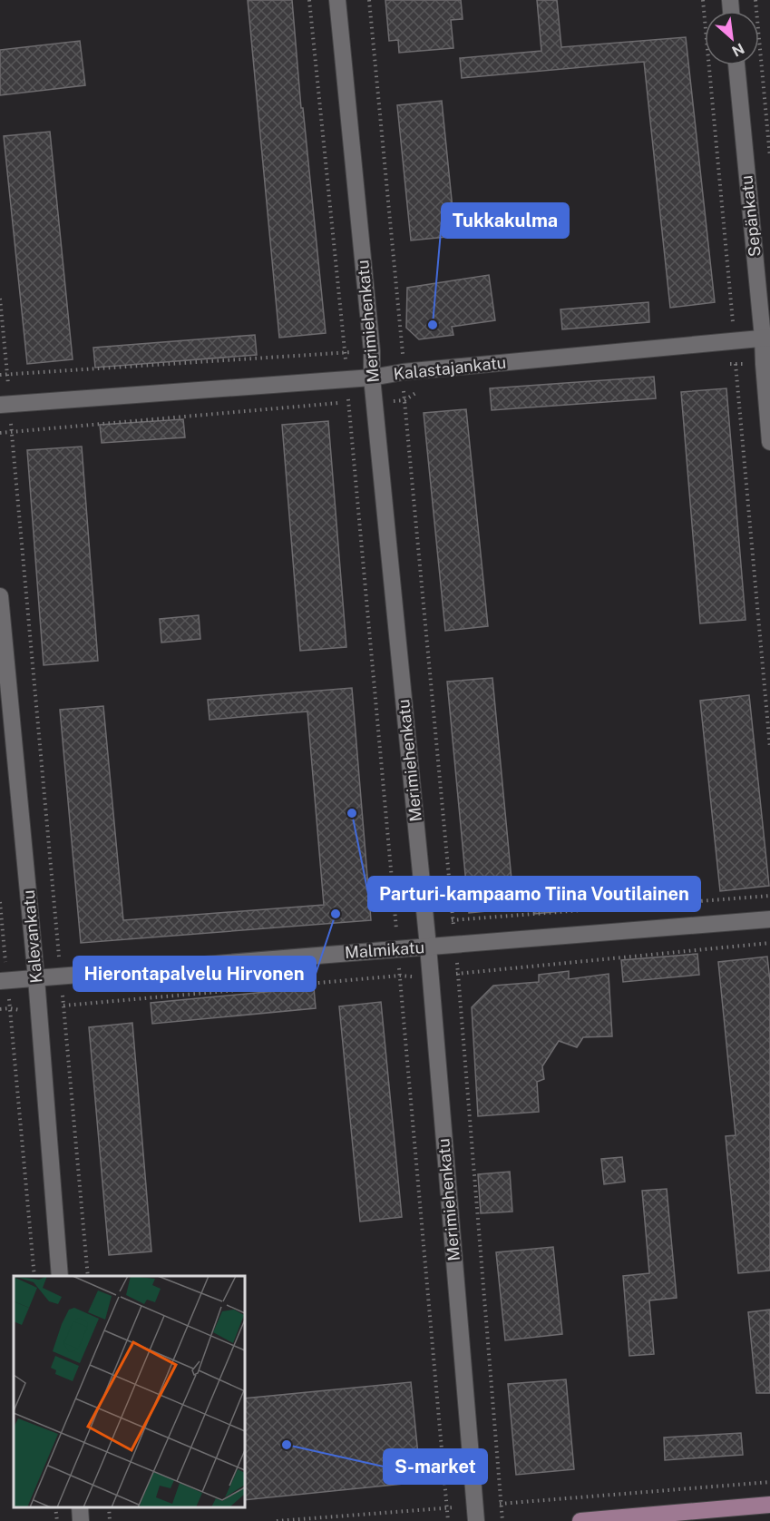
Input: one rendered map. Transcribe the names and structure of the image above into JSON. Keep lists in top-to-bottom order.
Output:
{
  "streets": {
    "street": [
      "Sepänkatu",
      "Merimiehenkatu",
      "Kalastajankatu",
      "Kalevankatu",
      "Malmikatu"
    ]
  },
  "crossings": [
    ["Sepänkatu", "Kalastajankatu"],
    ["Merimiehenkatu", "Kalastajankatu"],
    ["Merimiehenkatu", "Malmikatu"],
    ["Kalevankatu", "Malmikatu"]
  ],
  "places": [
    "Tukkakulma",
    "Parturi-kampaamo Tiina Voutilainen",
    "Hierontapalvelu Hirvonen",
    "S-market"
  ],
  "north": "bottom right"
}
